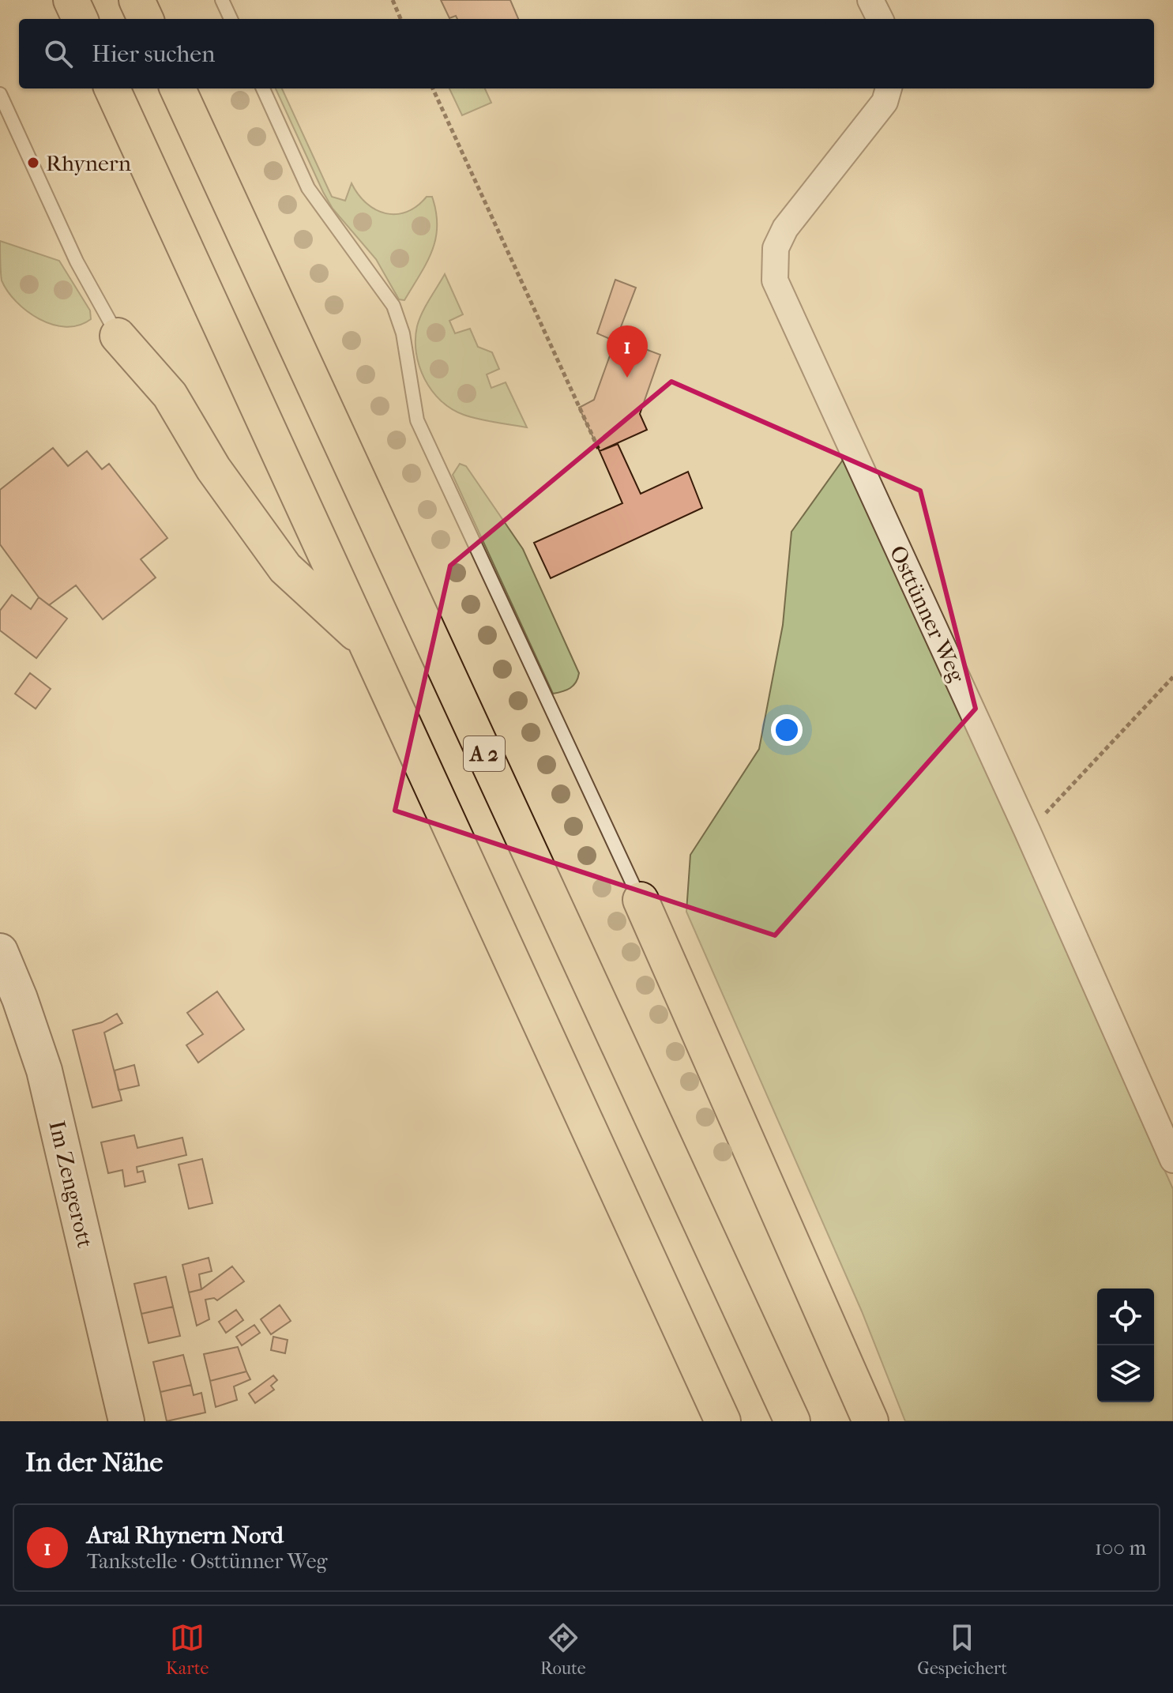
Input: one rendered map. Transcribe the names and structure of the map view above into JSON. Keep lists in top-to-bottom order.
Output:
{
  "streets": {
    "highway": ["A 2"],
    "main road": ["Im Zengerott"],
    "street": ["Osttünner Weg"]
  },
  "places": ["Rhynern"],
  "page": {
    "search": "Hier suchen",
    "pins": "1",
    "heading": "In der Nähe",
    "list": [
      {
        "mark": "1",
        "name": "Aral Rhynern Nord",
        "note": "Tankstelle · Osttünner Weg",
        "value": "100 m"
      }
    ],
    "nav": ["Karte", "Route", "Gespeichert"]
  }
}
